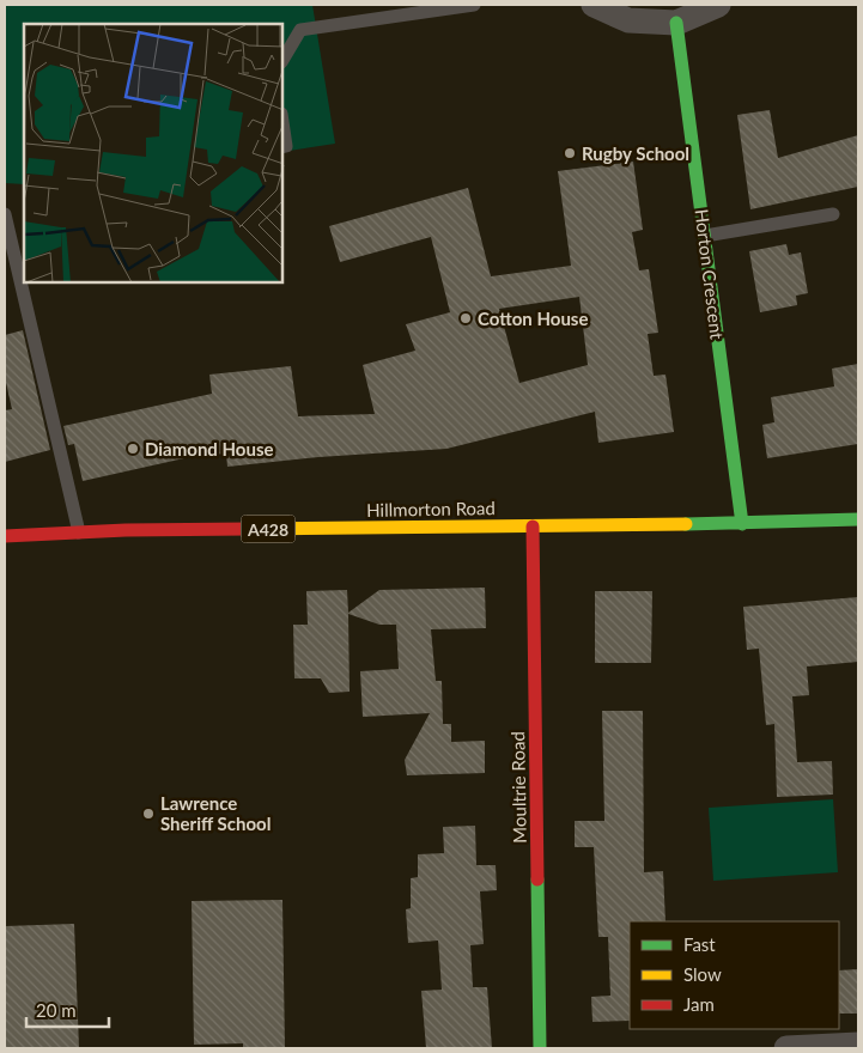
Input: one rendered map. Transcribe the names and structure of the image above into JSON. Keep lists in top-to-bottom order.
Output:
{
  "streets": {
    "main road": [
      "Horton Crescent",
      "Hillmorton Road",
      "A428",
      "Moultrie Road"
    ]
  },
  "crossings": [
    ["Horton Crescent", "Hillmorton Road"],
    ["Hillmorton Road", "Moultrie Road"]
  ],
  "places": [
    "Rugby School",
    "Cotton House",
    "Diamond House",
    "Lawrence Sheriff School"
  ],
  "legend": ["Fast", "Slow", "Jam"],
  "scale_bar": "20 m"
}
